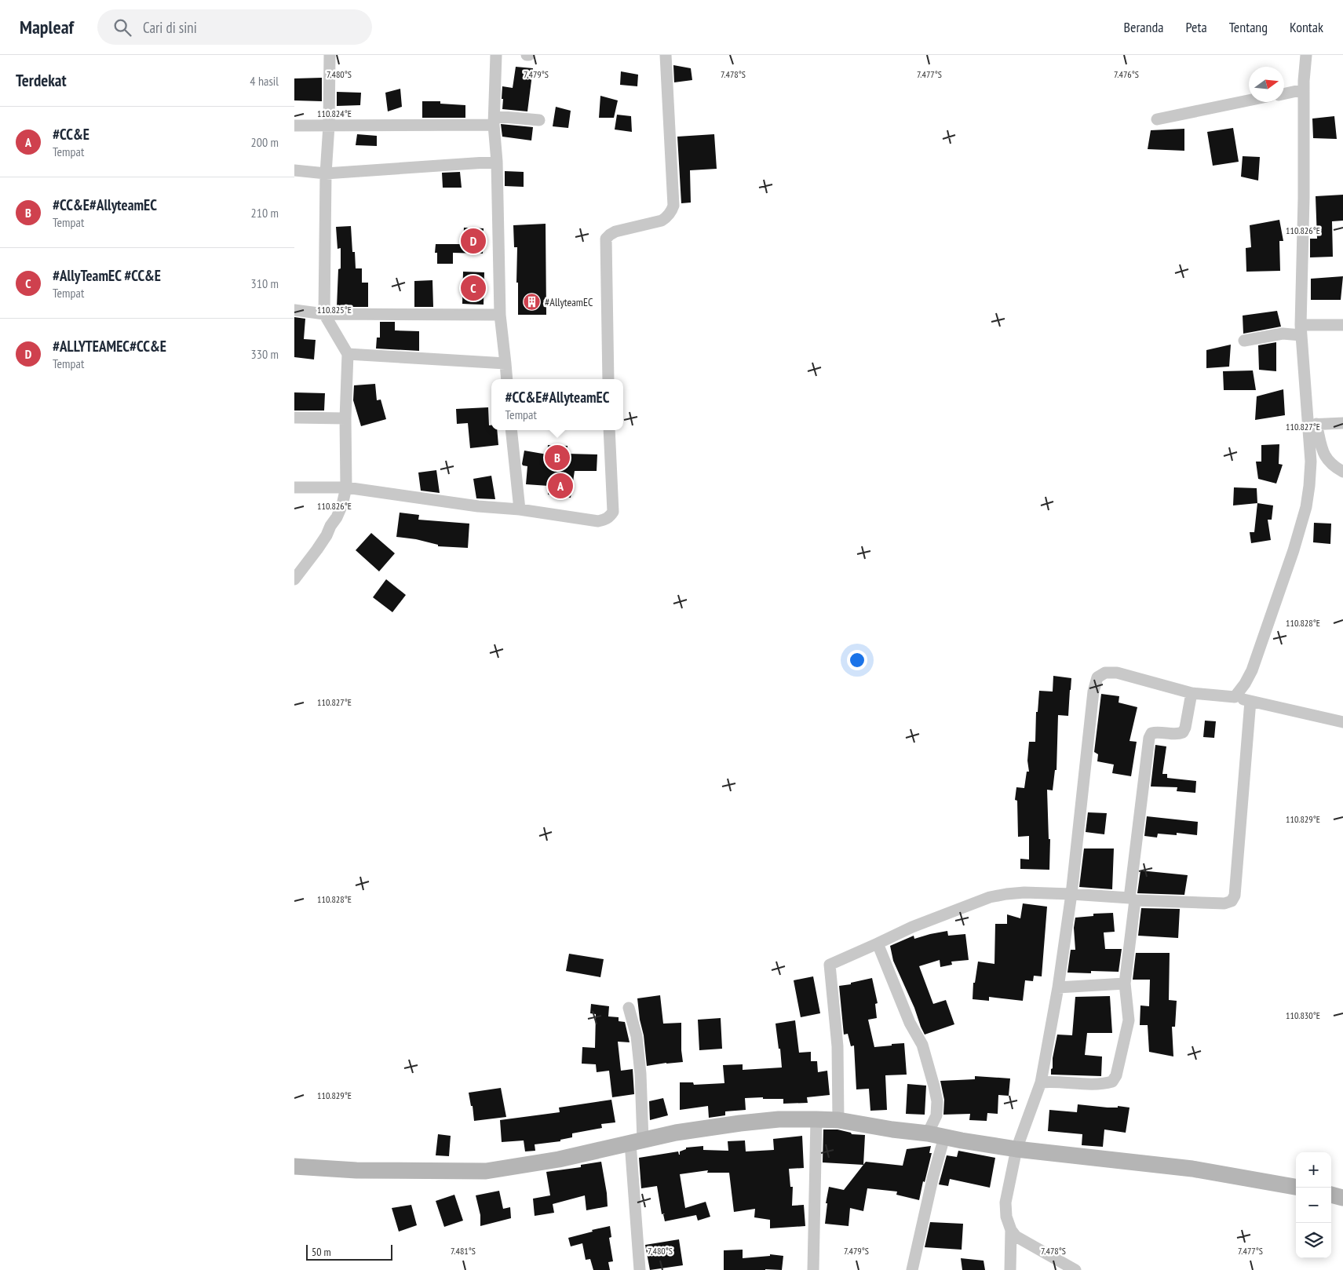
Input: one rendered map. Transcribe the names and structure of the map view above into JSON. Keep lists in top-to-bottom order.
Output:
{
  "places": {
    "building": ["#AllyteamEC"]
  },
  "scale_bar": "50 m",
  "north": "right",
  "page": {
    "header": "Mapleaf",
    "search": "Cari di sini",
    "nav": [
      "Beranda",
      "Peta",
      "Tentang",
      "Kontak"
    ],
    "heading": ["Terdekat", "4 hasil"],
    "list": [
      {
        "mark": "A",
        "name": "#CC&E",
        "note": "Tempat",
        "value": "200 m"
      },
      {
        "mark": "B",
        "name": "#CC&E#AllyteamEC",
        "note": "Tempat",
        "value": "210 m"
      },
      {
        "mark": "C",
        "name": "#AllyTeamEC #CC&E",
        "note": "Tempat",
        "value": "310 m"
      },
      {
        "mark": "D",
        "name": "#ALLYTEAMEC#CC&E",
        "note": "Tempat",
        "value": "330 m"
      }
    ],
    "pins": [
      "D",
      "C",
      "B",
      "A"
    ],
    "popup": ["#CC&E#AllyteamEC", "Tempat"],
    "map_buttons": ["+", "−"],
    "scale": "50 m"
  },
  "coordinates": [
    "7.480°S",
    "7.479°S",
    "7.478°S",
    "7.477°S",
    "7.476°S",
    "110.824°E",
    "110.826°E",
    "110.825°E",
    "110.827°E",
    "110.828°E",
    "110.829°E",
    "110.830°E",
    "7.481°S"
  ]
}
